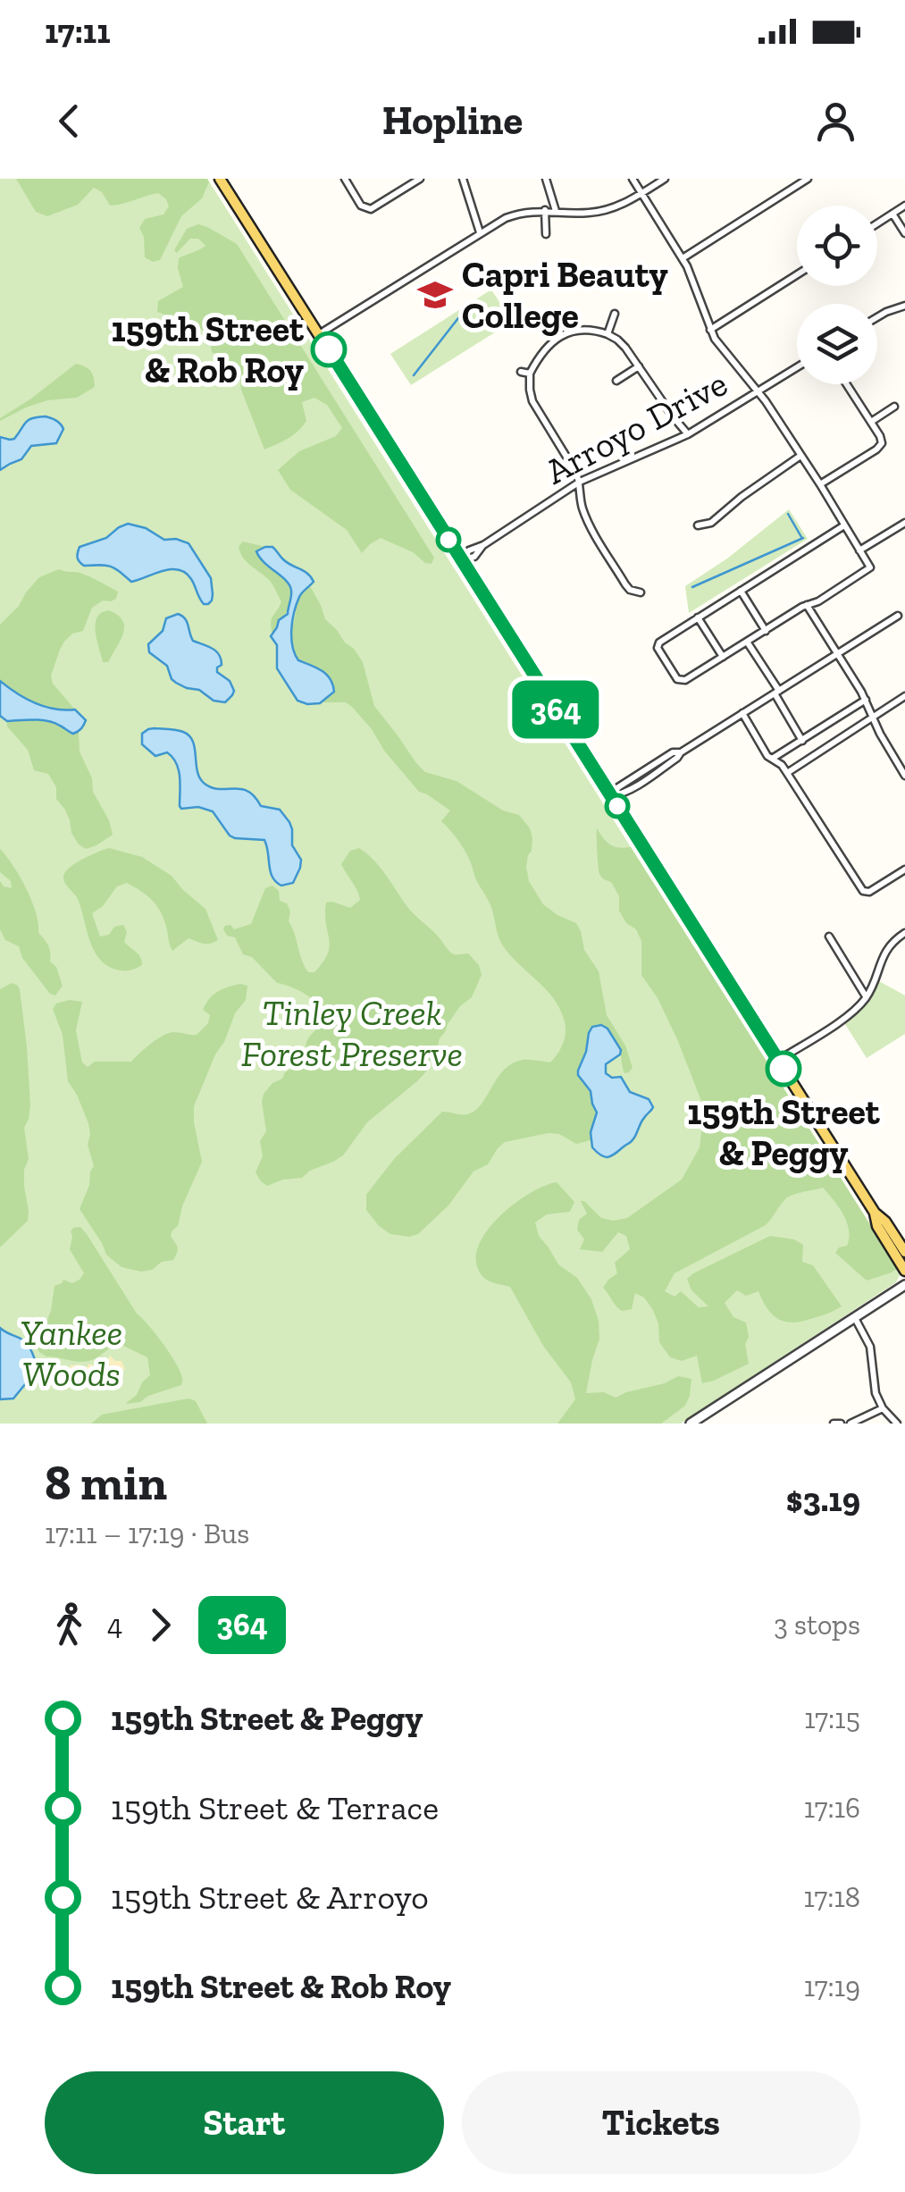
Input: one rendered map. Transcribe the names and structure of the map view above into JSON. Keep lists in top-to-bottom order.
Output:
{
  "streets": {
    "street": ["Arroyo Drive"]
  },
  "parks": ["Tinley Creek Forest Preserve", "Yankee Woods"],
  "places": {
    "school or university": ["Capri Beauty College"],
    "other": ["159th Street & Rob Roy", "159th Street & Peggy"]
  },
  "lines": ["bus line 364"],
  "page": {
    "status": "17:11",
    "header": "Hopline",
    "on_map": "364",
    "heading": ["8 min", "17:11 – 17:19 · Bus", "$3.19"],
    "legs": ["4", "364", "3 stops"],
    "list": [
      {
        "name": "159th Street & Peggy",
        "value": "17:15"
      },
      {
        "name": "159th Street & Terrace",
        "value": "17:16"
      },
      {
        "name": "159th Street & Arroyo",
        "value": "17:18"
      },
      {
        "name": "159th Street & Rob Roy",
        "value": "17:19"
      }
    ],
    "buttons": ["Start", "Tickets"]
  }
}
